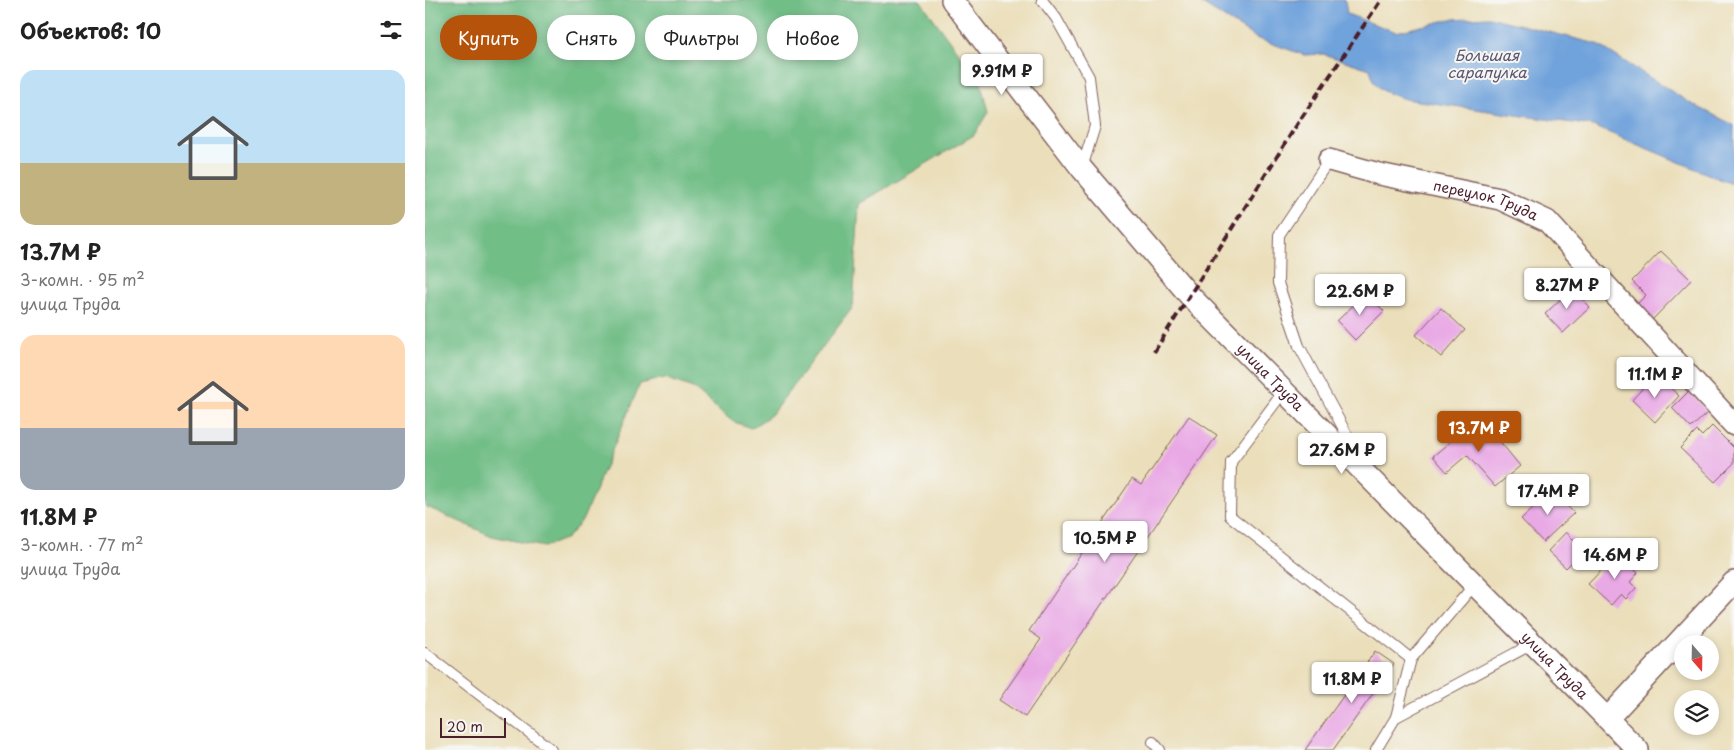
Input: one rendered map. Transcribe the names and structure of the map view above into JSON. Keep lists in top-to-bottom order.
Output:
{
  "streets": {
    "street": ["переулок Труда", "улица Труда"]
  },
  "water": ["Большая сарапулка"],
  "scale_bar": "20 m",
  "north": "bottom",
  "page": {
    "heading": "Объектов: 10",
    "chip": [
      "Купить",
      "Снять",
      "Фильтры",
      "Новое"
    ],
    "price": [
      "9.91M ₽",
      "8.27M ₽",
      "22.6M ₽",
      "11.1M ₽",
      "13.7M ₽",
      "27.6M ₽",
      "17.4M ₽",
      "10.5M ₽",
      "14.6M ₽",
      "11.8M ₽"
    ],
    "list": [
      {
        "name": "13.7M ₽",
        "note": "3-комн. · 95 m² · улица Труда"
      },
      {
        "name": "11.8M ₽",
        "note": "3-комн. · 77 m² · улица Труда"
      }
    ],
    "scale": "20 m"
  }
}
